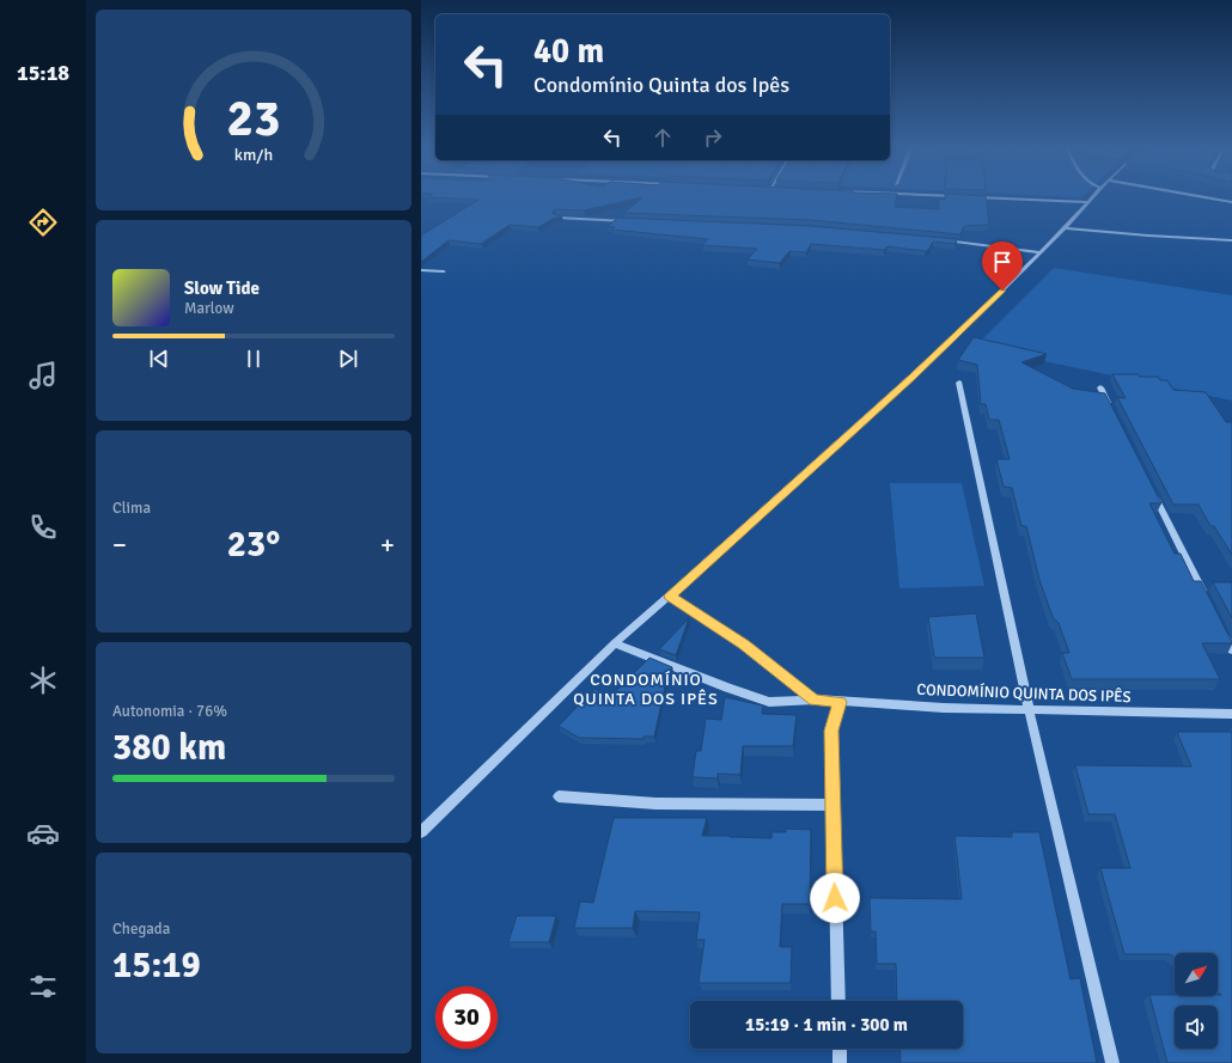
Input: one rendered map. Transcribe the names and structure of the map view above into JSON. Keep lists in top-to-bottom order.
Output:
{
  "streets": {
    "street": ["CONDOMÍNIO QUINTA DOS IPÊS"]
  },
  "districts": ["CONDOMÍNIO QUINTA DOS IPÊS"],
  "north": "top right",
  "page": {
    "tabs": "15:18",
    "turn": ["40 m", "Condomínio Quinta dos Ipês"],
    "song": ["Slow Tide", "Marlow"],
    "tile": [
      "Clima",
      ["Autonomia · 76%", "380 km"],
      ["Chegada", "15:19"]
    ],
    "heat": ["−", "23°", "+"],
    "limit": "30",
    "trip": "15:19 · 1 min · 300 m",
    "gauge": ["23", "km/h"]
  }
}
